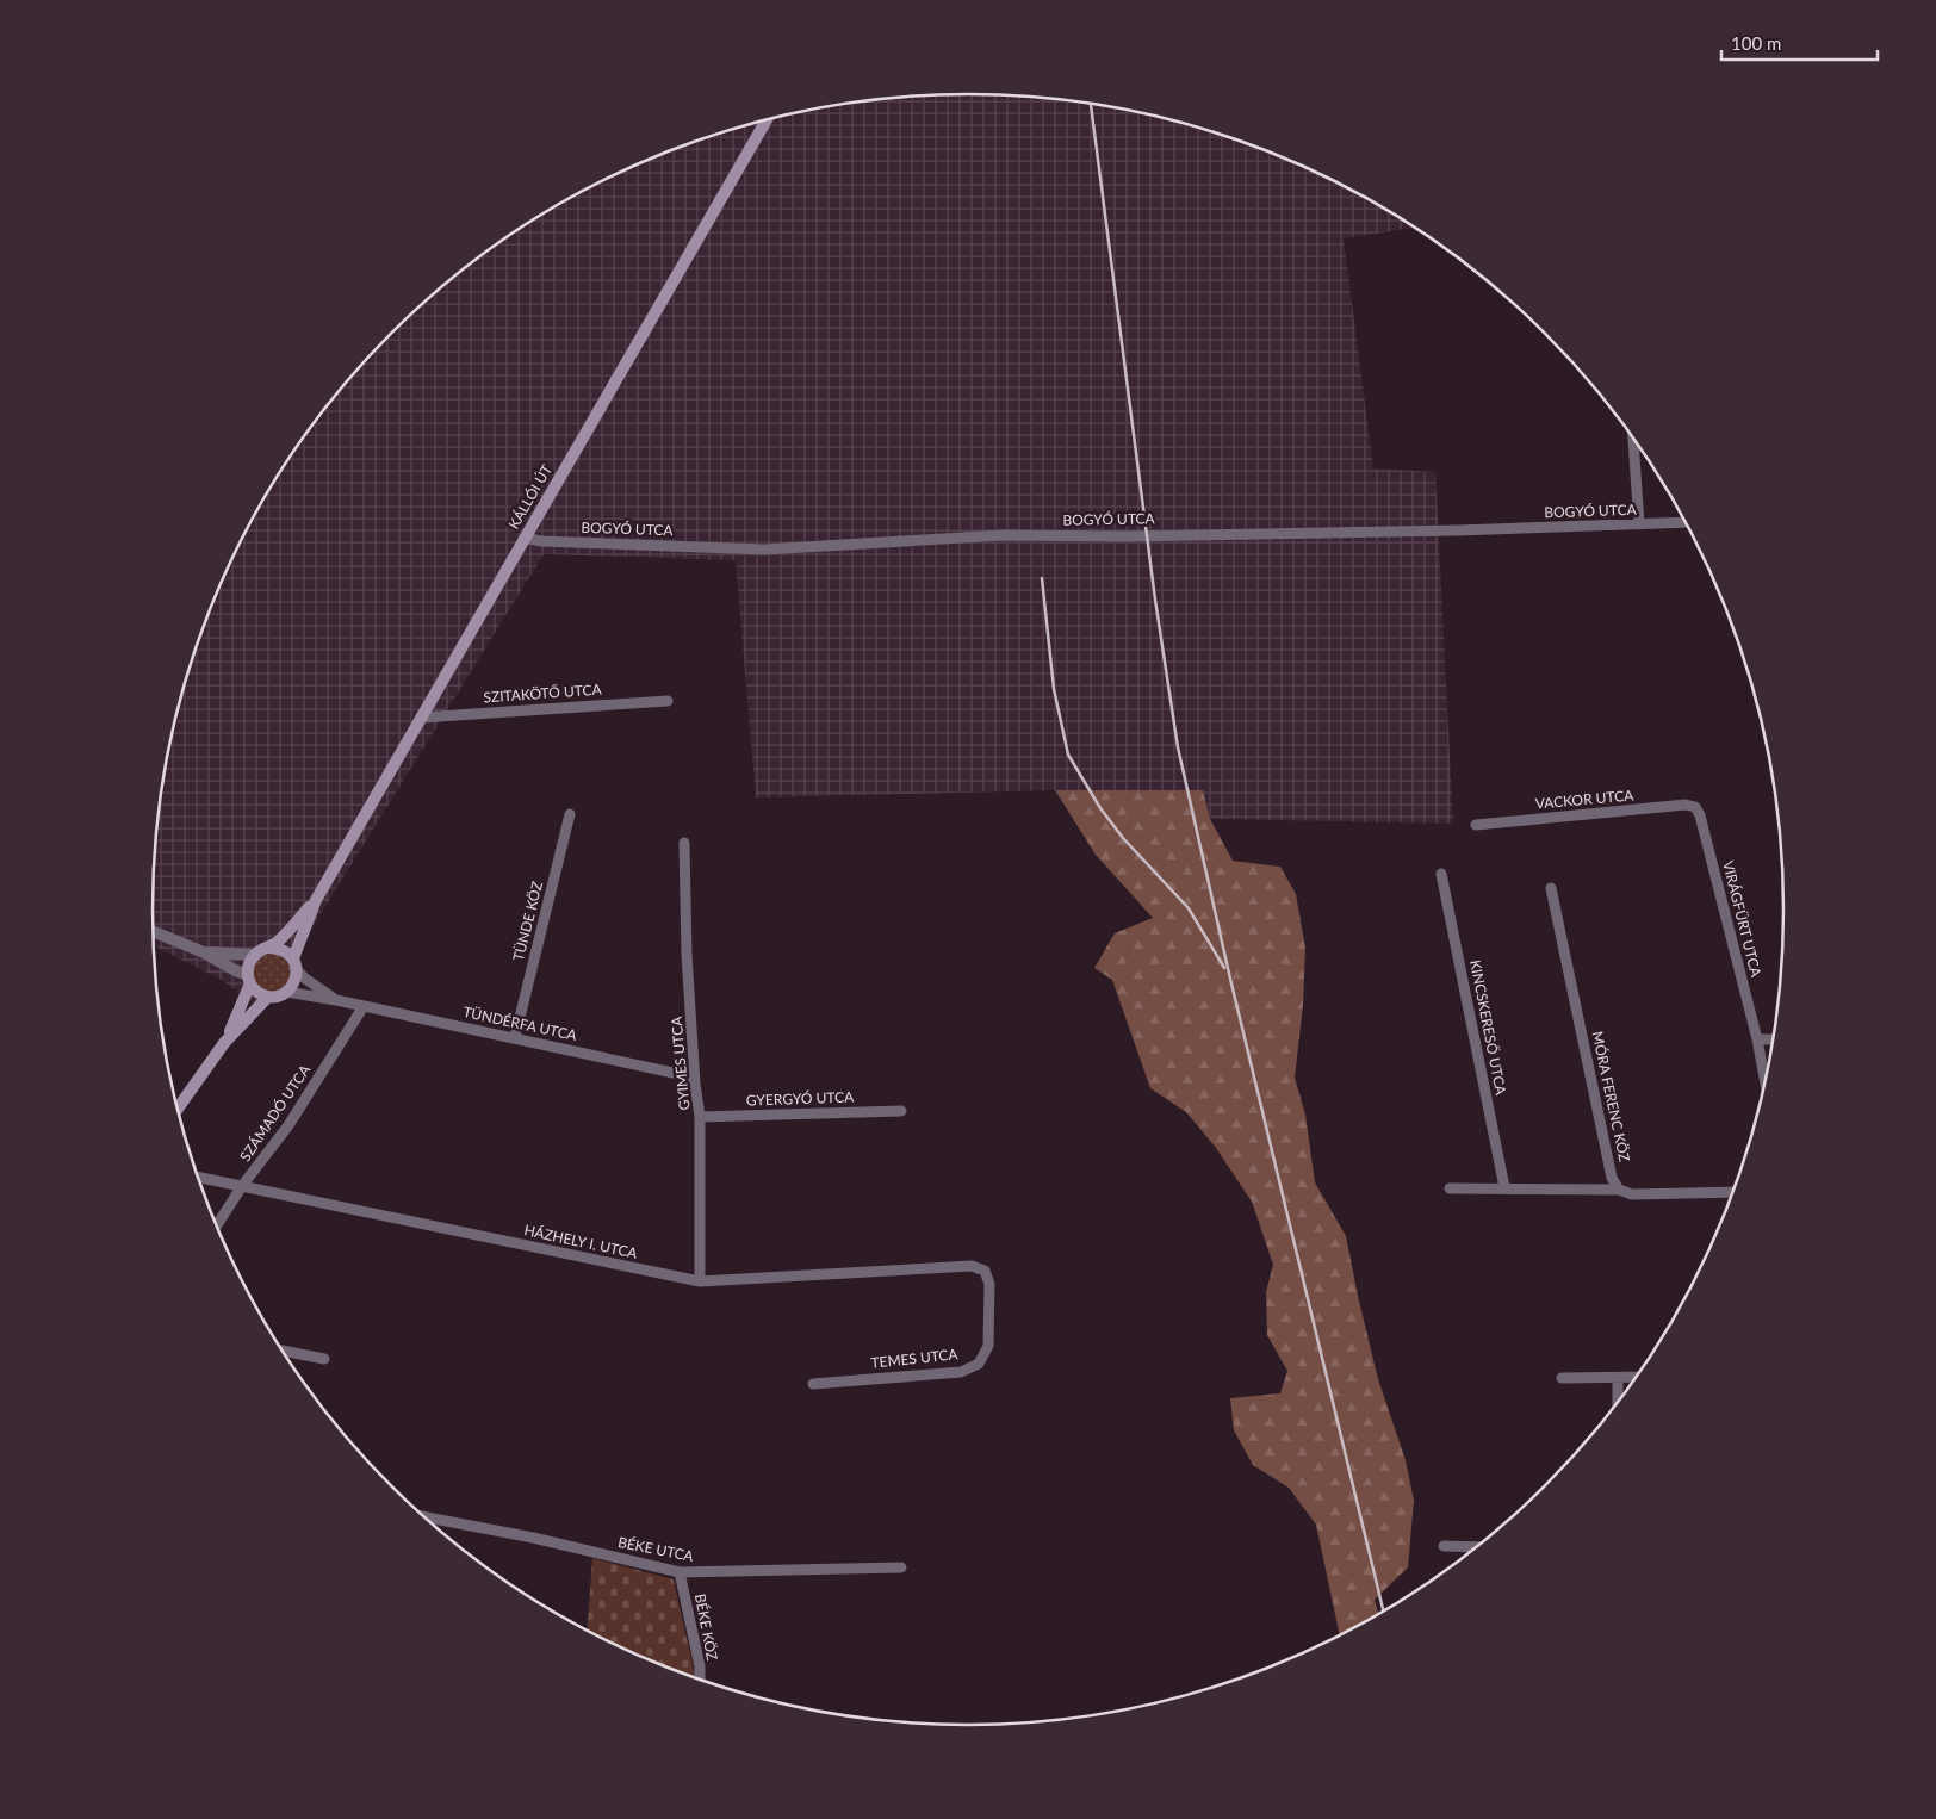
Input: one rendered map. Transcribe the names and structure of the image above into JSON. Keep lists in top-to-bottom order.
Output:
{
  "streets": {
    "main road": ["KÁLLÓI ÚT"],
    "street": [
      "BOGYÓ UTCA",
      "SZITAKÖTŐ UTCA",
      "VACKOR UTCA",
      "VIRÁGFÜRT UTCA",
      "TÜNDE KÖZ",
      "TÜNDÉRFA UTCA",
      "KINCSKERESŐ UTCA",
      "GYIMES UTCA",
      "MÓRA FERENC KÖZ",
      "GYERGYÓ UTCA",
      "SZÁMADÓ UTCA",
      "HÁZHELY I. UTCA",
      "TEMES UTCA",
      "BÉKE UTCA",
      "BÉKE KÖZ"
    ]
  },
  "crossings": [
    ["KÁLLÓI ÚT", "BOGYÓ UTCA"],
    ["KÁLLÓI ÚT", "SZITAKÖTŐ UTCA"],
    ["KÁLLÓI ÚT", "TÜNDÉRFA UTCA"],
    ["VACKOR UTCA", "VIRÁGFÜRT UTCA"],
    ["TÜNDE KÖZ", "TÜNDÉRFA UTCA"],
    ["TÜNDÉRFA UTCA", "GYIMES UTCA"],
    ["TÜNDÉRFA UTCA", "SZÁMADÓ UTCA"],
    ["GYIMES UTCA", "GYERGYÓ UTCA"],
    ["GYIMES UTCA", "HÁZHELY I. UTCA"],
    ["SZÁMADÓ UTCA", "HÁZHELY I. UTCA"],
    ["HÁZHELY I. UTCA", "TEMES UTCA"],
    ["BÉKE UTCA", "BÉKE KÖZ"]
  ],
  "scale_bar": "100 m"
}
